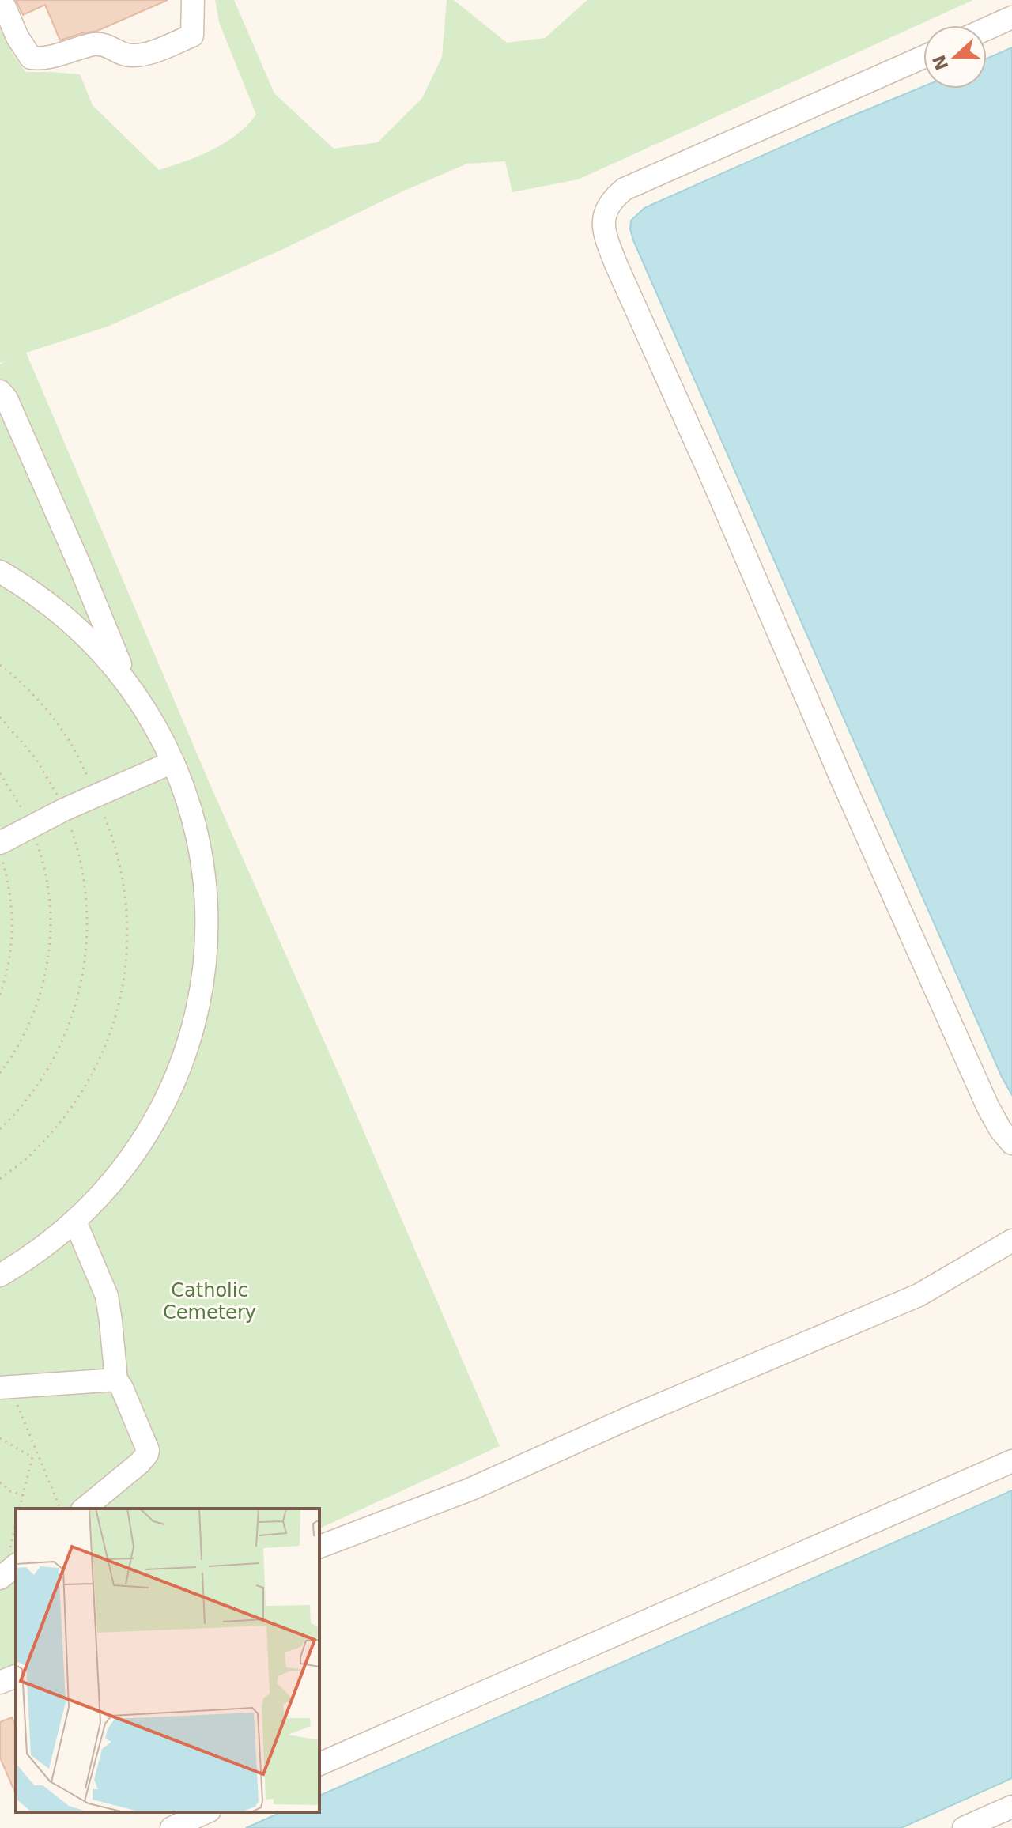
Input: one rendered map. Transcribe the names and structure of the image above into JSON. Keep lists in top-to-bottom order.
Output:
{
  "parks": ["Catholic Cemetery"],
  "north": "left"
}
